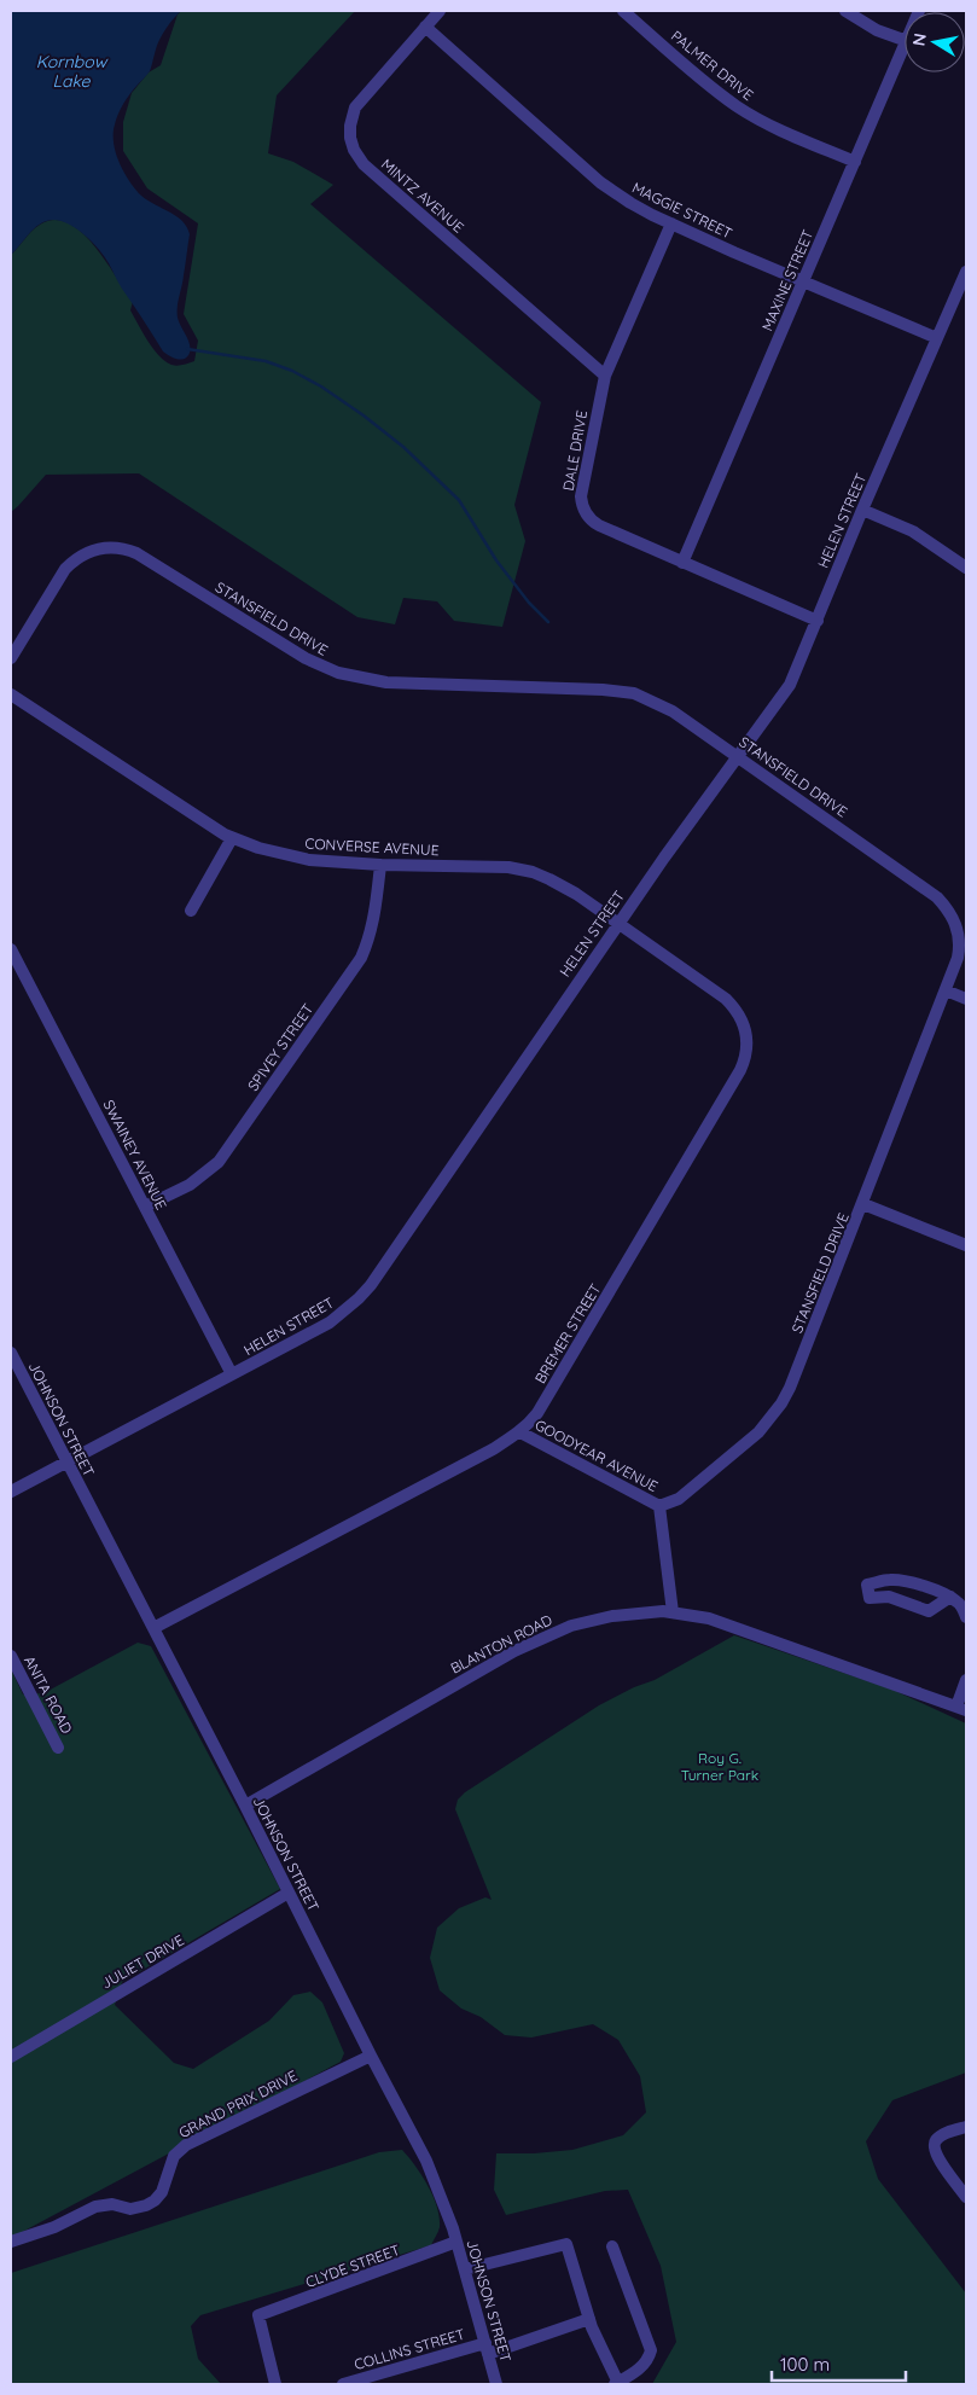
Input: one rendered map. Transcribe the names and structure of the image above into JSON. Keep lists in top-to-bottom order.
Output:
{
  "streets": {
    "street": [
      "PALMER DRIVE",
      "MINTZ AVENUE",
      "MAGGIE STREET",
      "MAXINE STREET",
      "DALE DRIVE",
      "HELEN STREET",
      "STANSFIELD DRIVE",
      "CONVERSE AVENUE",
      "SPIVEY STREET",
      "SWAINEY AVENUE",
      "BREMER STREET",
      "JOHNSON STREET",
      "GOODYEAR AVENUE",
      "BLANTON ROAD",
      "ANITA ROAD",
      "JULIET DRIVE",
      "GRAND PRIX DRIVE",
      "CLYDE STREET",
      "COLLINS STREET"
    ]
  },
  "crossings": [
    ["PALMER DRIVE", "MAXINE STREET"],
    ["MINTZ AVENUE", "MAGGIE STREET"],
    ["MINTZ AVENUE", "DALE DRIVE"],
    ["MAGGIE STREET", "MAXINE STREET"],
    ["MAGGIE STREET", "DALE DRIVE"],
    ["MAGGIE STREET", "HELEN STREET"],
    ["MAXINE STREET", "DALE DRIVE"],
    ["DALE DRIVE", "HELEN STREET"],
    ["HELEN STREET", "STANSFIELD DRIVE"],
    ["HELEN STREET", "CONVERSE AVENUE"],
    ["HELEN STREET", "SWAINEY AVENUE"],
    ["HELEN STREET", "BREMER STREET"],
    ["HELEN STREET", "JOHNSON STREET"],
    ["STANSFIELD DRIVE", "GOODYEAR AVENUE"],
    ["CONVERSE AVENUE", "SPIVEY STREET"],
    ["CONVERSE AVENUE", "BREMER STREET"],
    ["SPIVEY STREET", "SWAINEY AVENUE"],
    ["BREMER STREET", "JOHNSON STREET"],
    ["BREMER STREET", "GOODYEAR AVENUE"],
    ["JOHNSON STREET", "BLANTON ROAD"],
    ["JOHNSON STREET", "JULIET DRIVE"],
    ["JOHNSON STREET", "GRAND PRIX DRIVE"],
    ["JOHNSON STREET", "CLYDE STREET"],
    ["JOHNSON STREET", "COLLINS STREET"],
    ["GOODYEAR AVENUE", "BLANTON ROAD"]
  ],
  "water": ["Kornbow Lake"],
  "parks": ["Roy G. Turner Park"],
  "scale_bar": "100 m",
  "north": "left"
}
